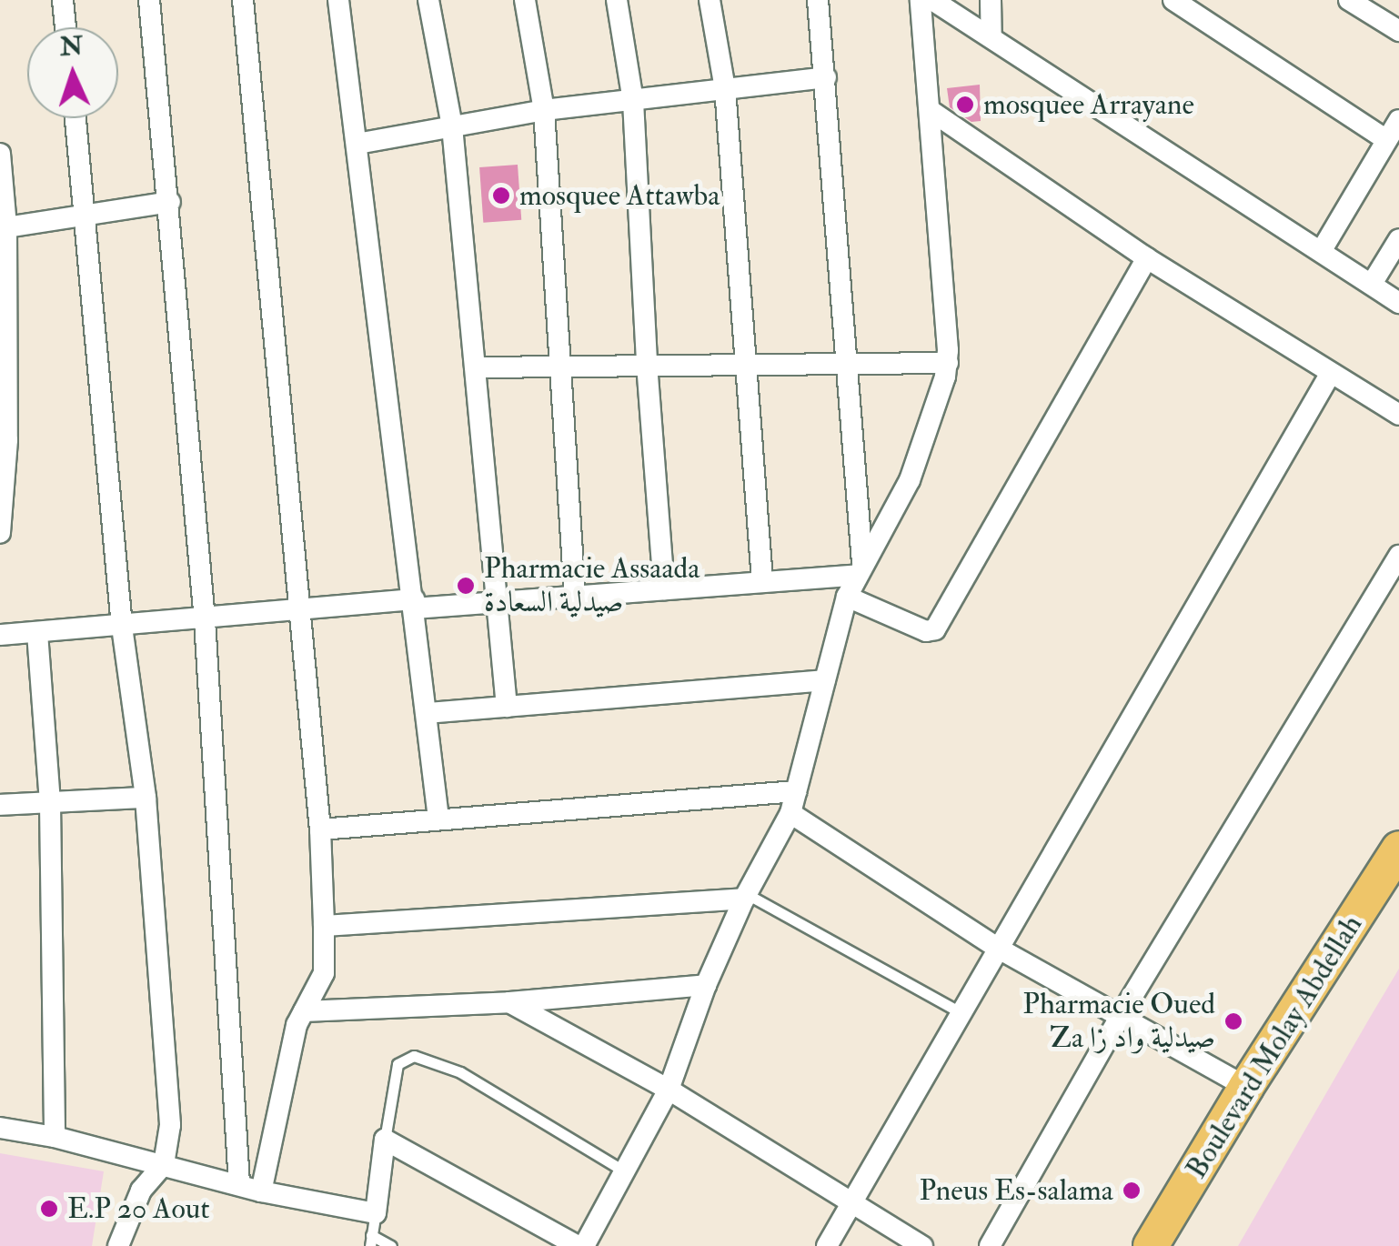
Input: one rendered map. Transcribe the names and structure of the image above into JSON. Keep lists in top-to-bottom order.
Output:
{
  "streets": {
    "main road": ["Boulevard Molay Abdellah"]
  },
  "places": [
    "mosquee Arrayane",
    "mosquee Attawba",
    "Pharmacie Assaada صيدلية السعادة",
    "Pharmacie Oued Za صيدلية واد زا",
    "Pneus Es-salama",
    "E.P 20 Aout"
  ],
  "north": "top"
}
